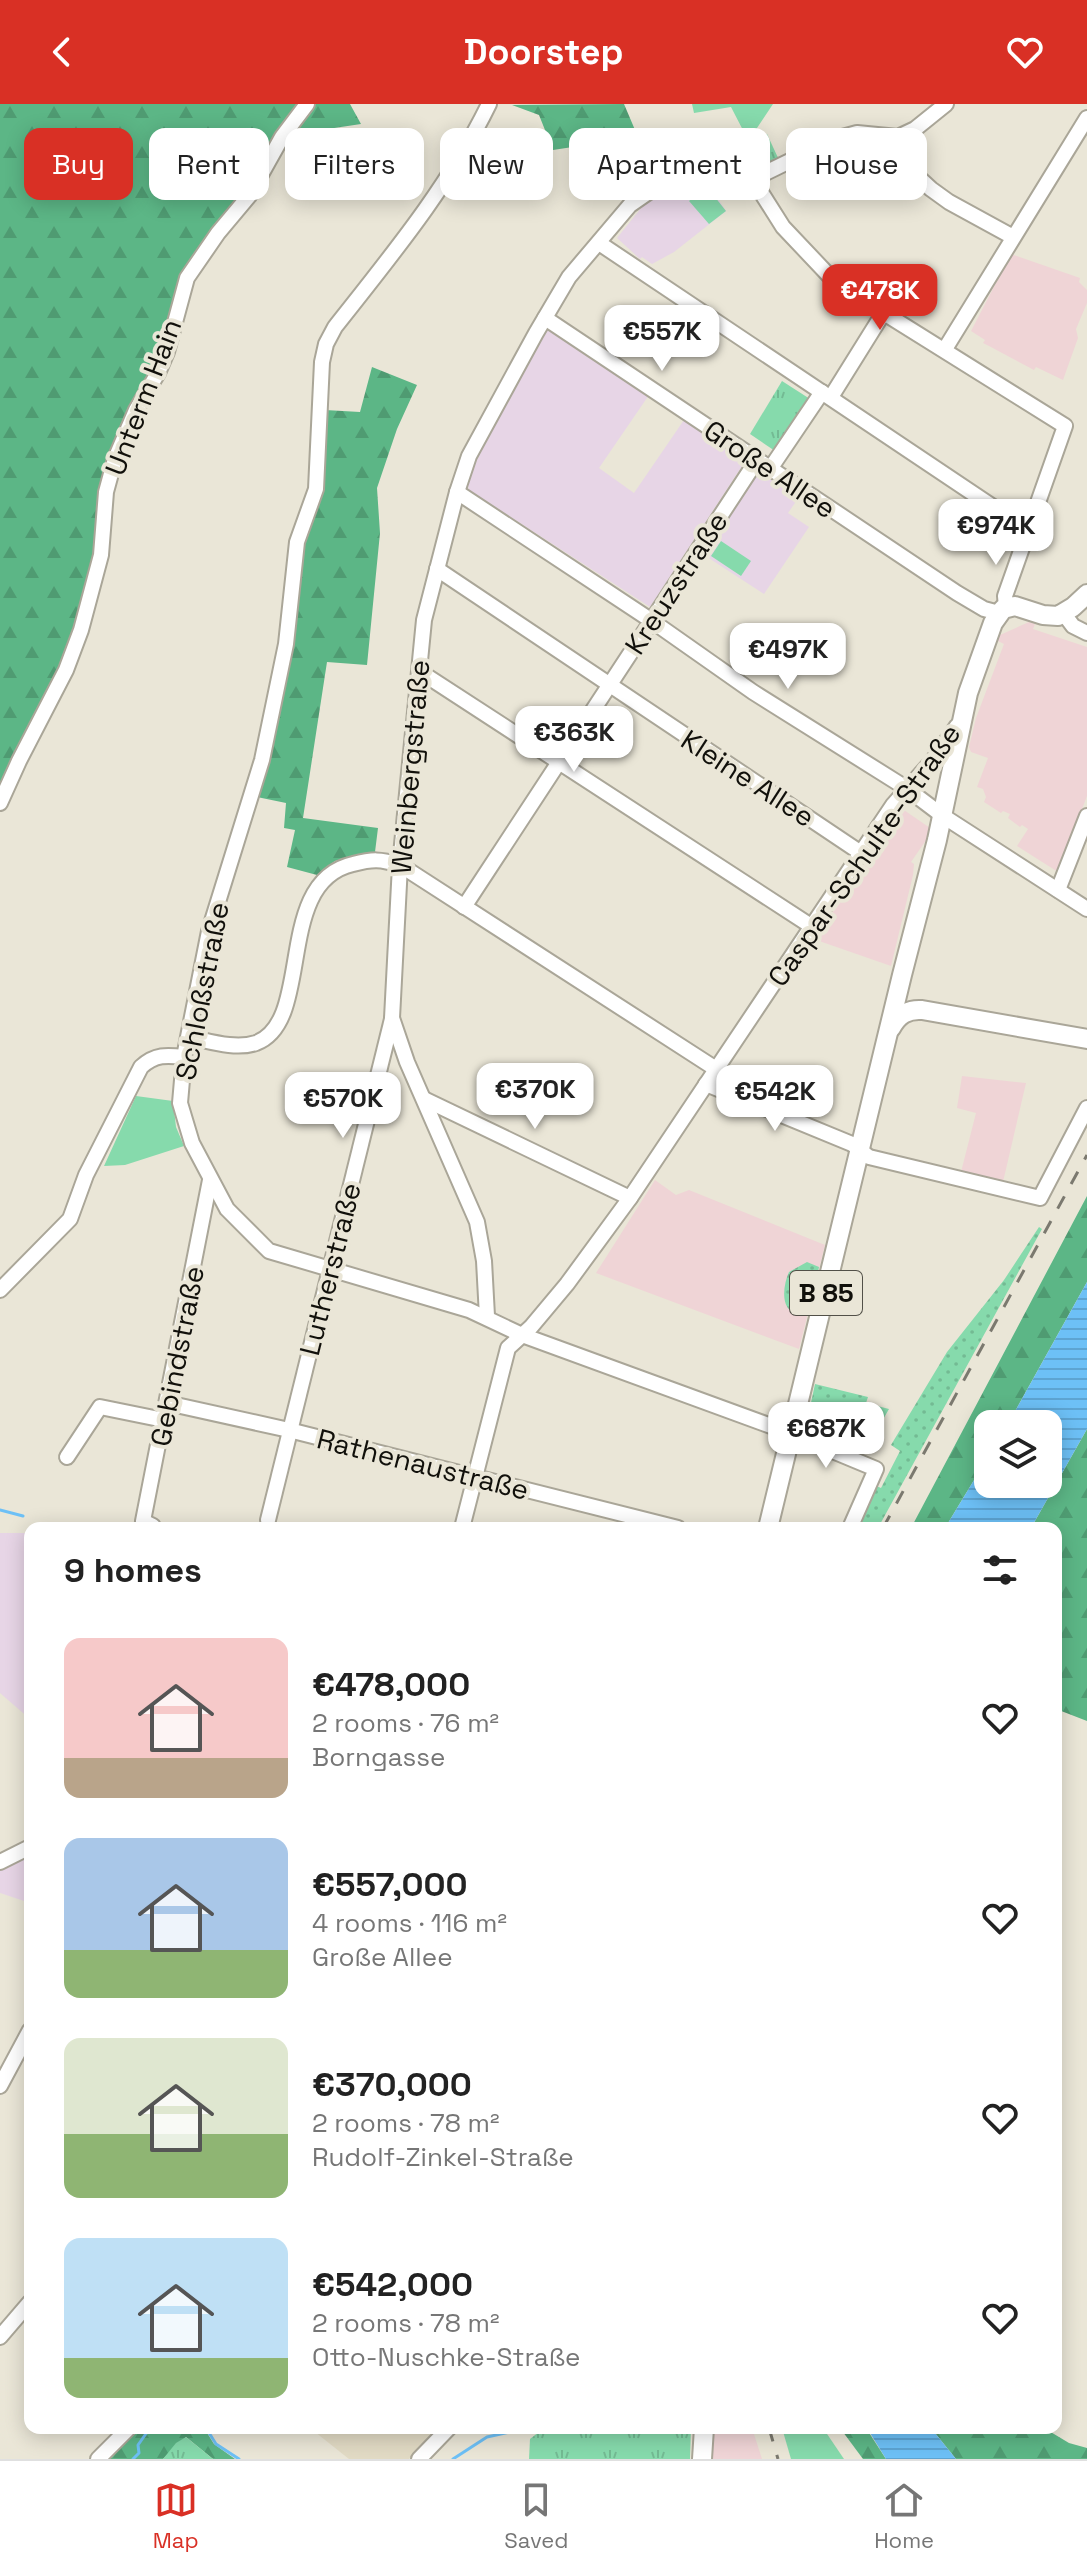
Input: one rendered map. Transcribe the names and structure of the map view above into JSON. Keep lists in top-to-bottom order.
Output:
{
  "streets": {
    "main road": ["B 85"],
    "street": [
      "Unterm Hain",
      "Große Allee",
      "Kreuzstraße",
      "Weinbergstraße",
      "Kleine Allee",
      "Caspar-Schulte-Straße",
      "Schloßstraße",
      "Lutherstraße",
      "Gebindstraße",
      "Rathenaustraße"
    ]
  },
  "crossings": [
    ["Große Allee", "Kreuzstraße"],
    ["Große Allee", "Weinbergstraße"],
    ["Große Allee", "B 85"],
    ["Kreuzstraße", "Kleine Allee"],
    ["Weinbergstraße", "Kleine Allee"],
    ["Weinbergstraße", "Schloßstraße"],
    ["Weinbergstraße", "Lutherstraße"],
    ["Kleine Allee", "Caspar-Schulte-Straße"],
    ["Caspar-Schulte-Straße", "Schloßstraße"],
    ["Caspar-Schulte-Straße", "B 85"],
    ["Caspar-Schulte-Straße", "Rathenaustraße"],
    ["Schloßstraße", "Lutherstraße"],
    ["Schloßstraße", "B 85"],
    ["Schloßstraße", "Gebindstraße"],
    ["Lutherstraße", "Rathenaustraße"],
    ["Gebindstraße", "Rathenaustraße"]
  ],
  "page": {
    "header": "Doorstep",
    "chip": [
      "Buy",
      "Rent",
      "Filters",
      "New",
      "Apartment",
      "House"
    ],
    "price": [
      "€478K",
      "€557K",
      "€974K",
      "€497K",
      "€363K",
      "€370K",
      "€542K",
      "€570K",
      "€687K"
    ],
    "heading": "9 homes",
    "list": [
      {
        "name": "€478,000",
        "note": "2 rooms · 76 m² · Borngasse"
      },
      {
        "name": "€557,000",
        "note": "4 rooms · 116 m² · Große Allee"
      },
      {
        "name": "€370,000",
        "note": "2 rooms · 78 m² · Rudolf-Zinkel-Straße"
      },
      {
        "name": "€542,000",
        "note": "2 rooms · 78 m² · Otto-Nuschke-Straße"
      }
    ],
    "tabs": ["Map", "Saved", "Home"]
  }
}
